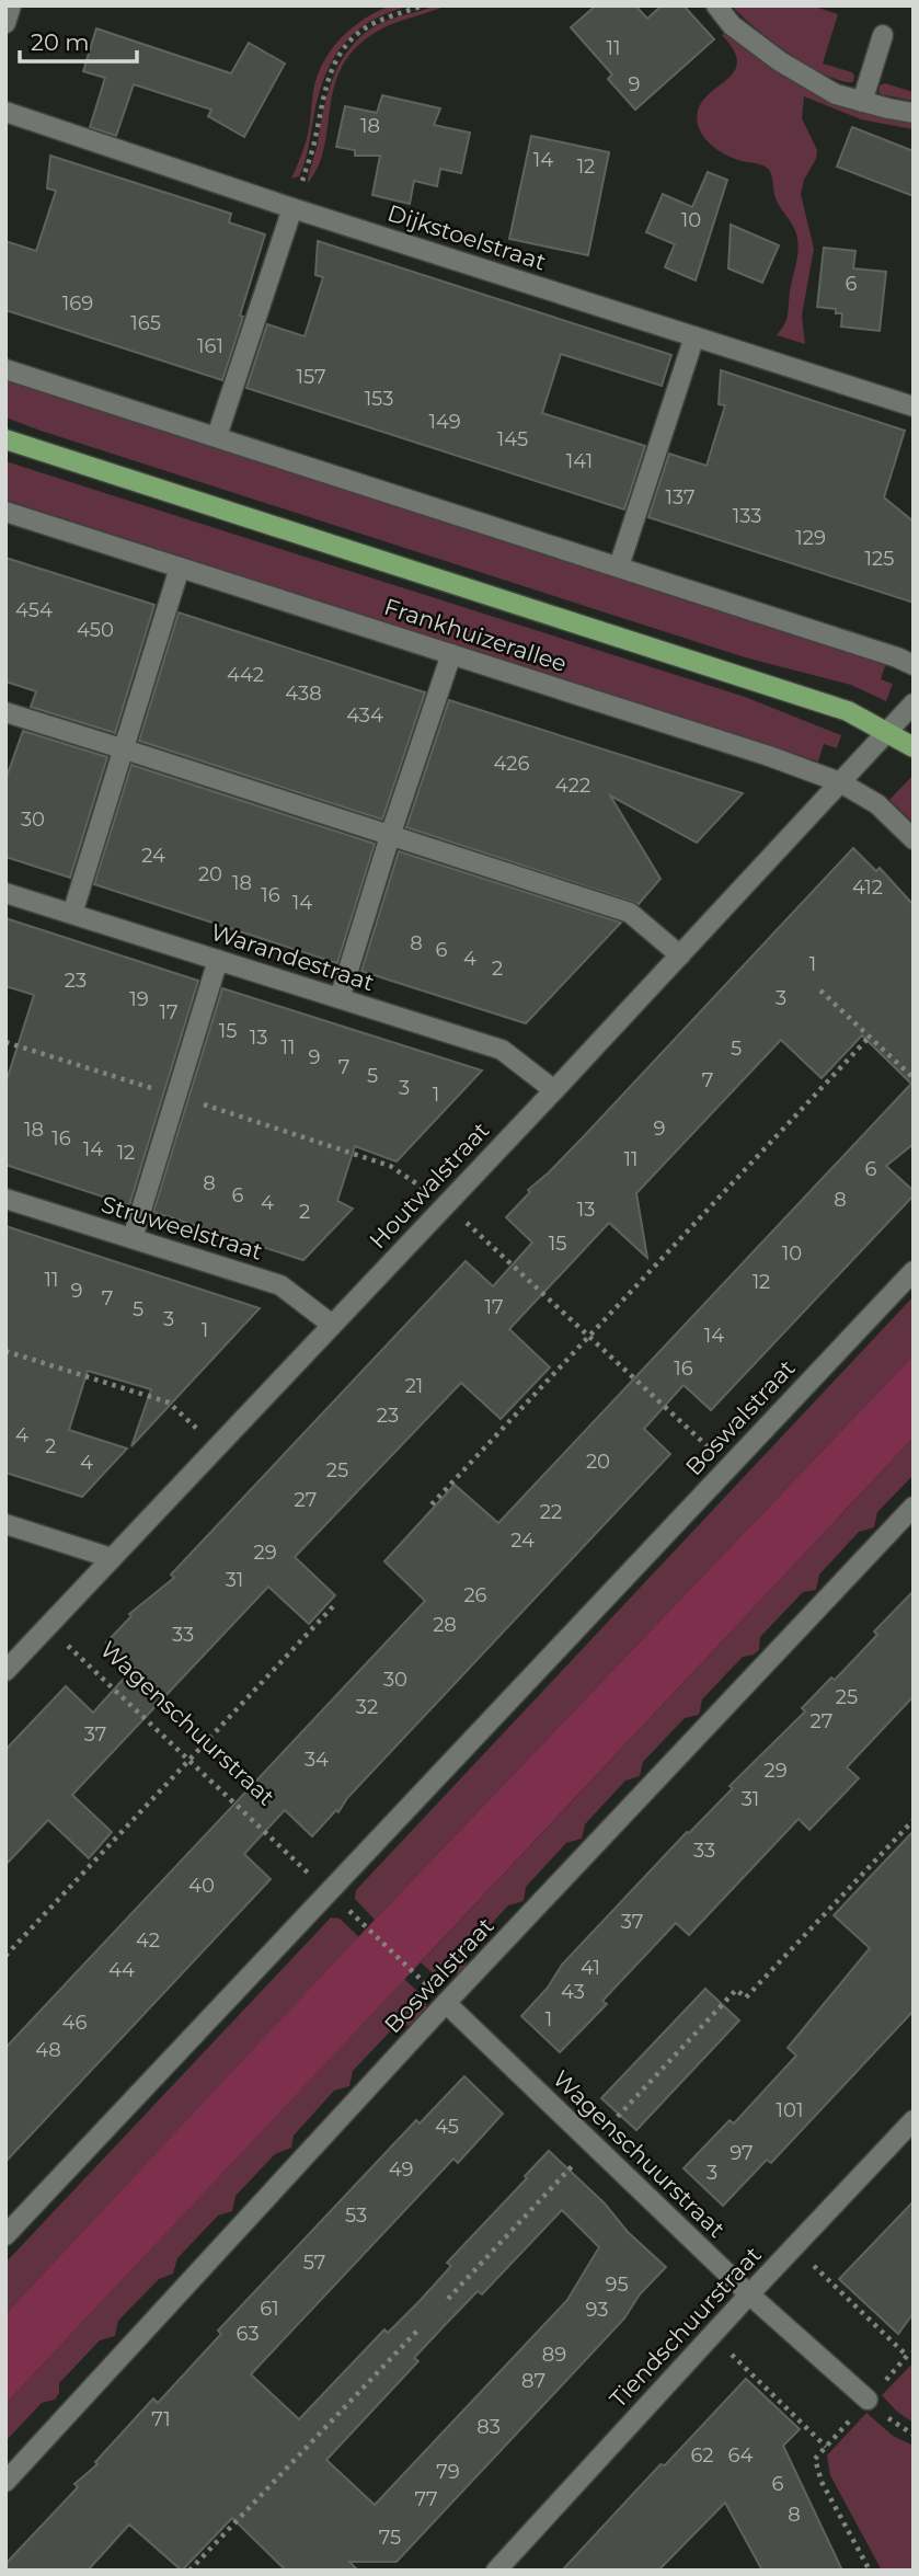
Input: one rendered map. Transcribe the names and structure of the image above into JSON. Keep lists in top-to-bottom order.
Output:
{
  "streets": {
    "main road": ["Frankhuizerallee"],
    "street": [
      "Dijkstoelstraat",
      "Warandestraat",
      "Houtwalstraat",
      "Struweelstraat",
      "Boswalstraat",
      "Wagenschuurstraat",
      "Tiendschuurstraat"
    ]
  },
  "crossings": [
    ["Frankhuizerallee", "Houtwalstraat"],
    ["Warandestraat", "Houtwalstraat"],
    ["Houtwalstraat", "Struweelstraat"],
    ["Houtwalstraat", "Wagenschuurstraat"],
    ["Boswalstraat", "Wagenschuurstraat"],
    ["Wagenschuurstraat", "Tiendschuurstraat"]
  ],
  "house_numbers": [
    "11",
    "9",
    "18",
    "14",
    "12",
    "10",
    "6",
    "169",
    "165",
    "161",
    "157",
    "153",
    "149",
    "145",
    "141",
    "137",
    "133",
    "129",
    "125",
    "454",
    "450",
    "442",
    "438",
    "434",
    "426",
    "422",
    "30",
    "24",
    "20",
    "18",
    "412",
    "16",
    "14",
    "8",
    "6",
    "4",
    "1",
    "2",
    "23",
    "3",
    "19",
    "17",
    "15",
    "13",
    "11",
    "5",
    "9",
    "7",
    "5",
    "7",
    "3",
    "1",
    "9",
    "18",
    "16",
    "14",
    "12",
    "11",
    "6",
    "8",
    "6",
    "8",
    "4",
    "13",
    "2",
    "15",
    "10",
    "11",
    "12",
    "9",
    "7",
    "17",
    "5",
    "3",
    "1",
    "14",
    "16",
    "21",
    "23",
    "4",
    "2",
    "20",
    "4",
    "25",
    "27",
    "22",
    "24",
    "29",
    "31",
    "26",
    "28",
    "33",
    "30",
    "25",
    "32",
    "27",
    "37",
    "34",
    "29",
    "31",
    "33",
    "40",
    "37",
    "42",
    "41",
    "44",
    "43",
    "1",
    "46",
    "48",
    "101",
    "45",
    "97",
    "49",
    "3",
    "53",
    "57",
    "95",
    "61",
    "93",
    "63",
    "89",
    "87",
    "71",
    "83",
    "62",
    "64",
    "79",
    "6",
    "77",
    "8",
    "75"
  ],
  "scale_bar": "20 m"
}
